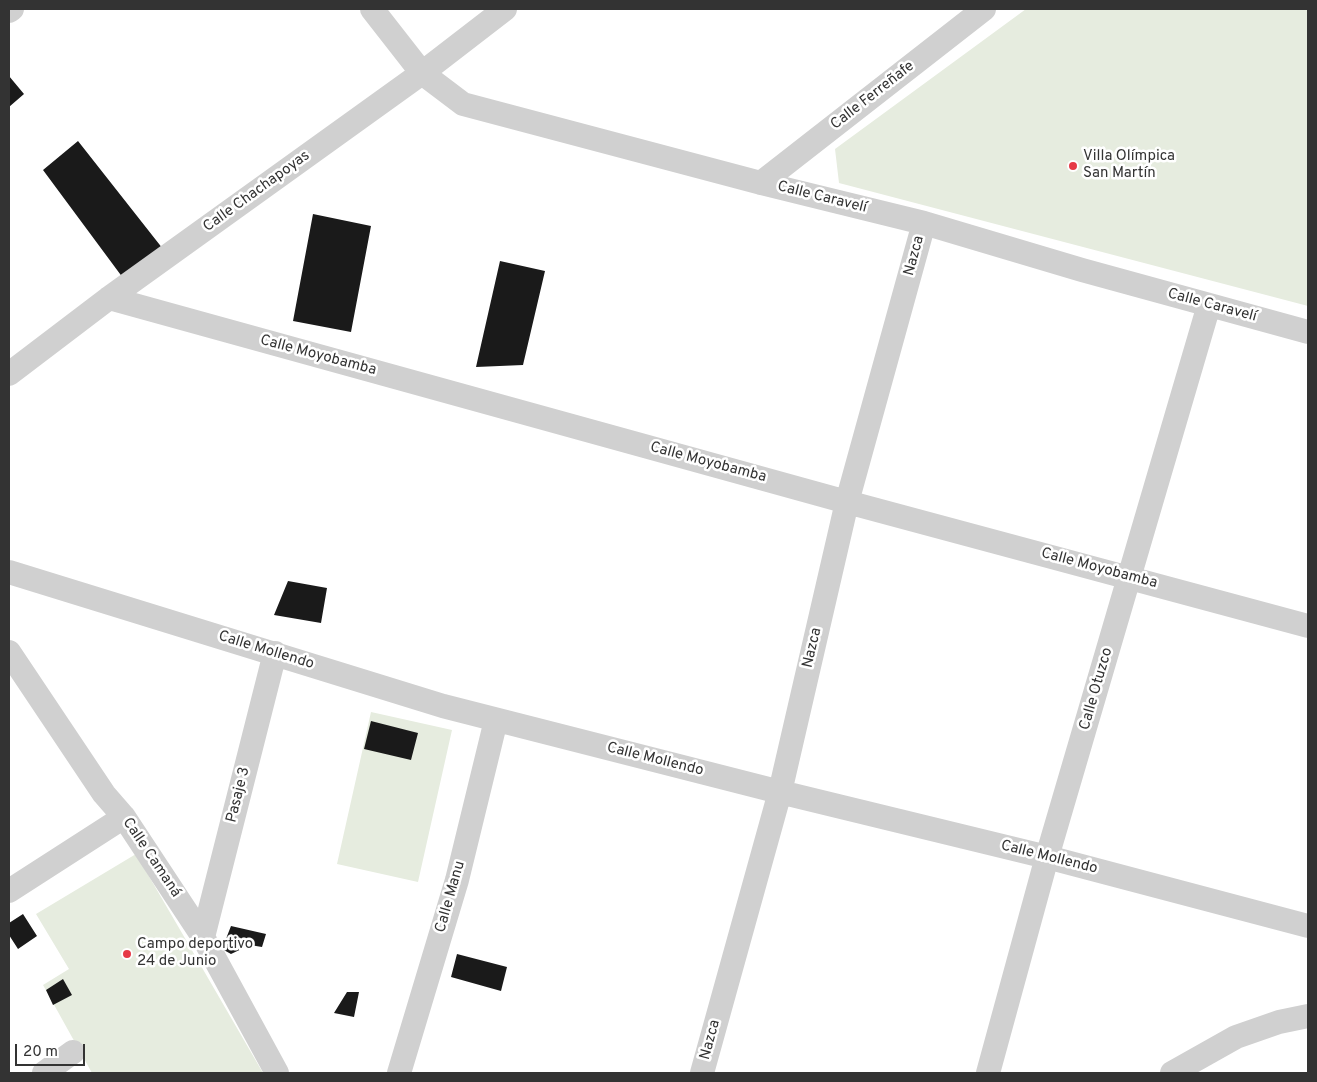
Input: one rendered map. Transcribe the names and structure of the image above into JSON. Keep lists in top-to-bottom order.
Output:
{
  "streets": {
    "street": [
      "Calle Ferreñafe",
      "Calle Chachapoyas",
      "Calle Caravelí",
      "Nazca",
      "Calle Moyobamba",
      "Calle Mollendo",
      "Calle Otuzco",
      "Pasaje 3",
      "Calle Camaná",
      "Calle Manu"
    ]
  },
  "crossings": [
    ["Calle Ferreñafe", "Calle Caravelí"],
    ["Calle Chachapoyas", "Calle Caravelí"],
    ["Calle Chachapoyas", "Calle Moyobamba"],
    ["Calle Caravelí", "Nazca"],
    ["Calle Caravelí", "Calle Otuzco"],
    ["Nazca", "Calle Moyobamba"],
    ["Nazca", "Calle Mollendo"],
    ["Calle Moyobamba", "Calle Otuzco"],
    ["Calle Mollendo", "Calle Otuzco"],
    ["Calle Mollendo", "Pasaje 3"],
    ["Calle Mollendo", "Calle Manu"],
    ["Pasaje 3", "Calle Camaná"]
  ],
  "places": ["Villa Olímpica San Martín", "Campo deportivo 24 de Junio"],
  "scale_bar": "20 m"
}
